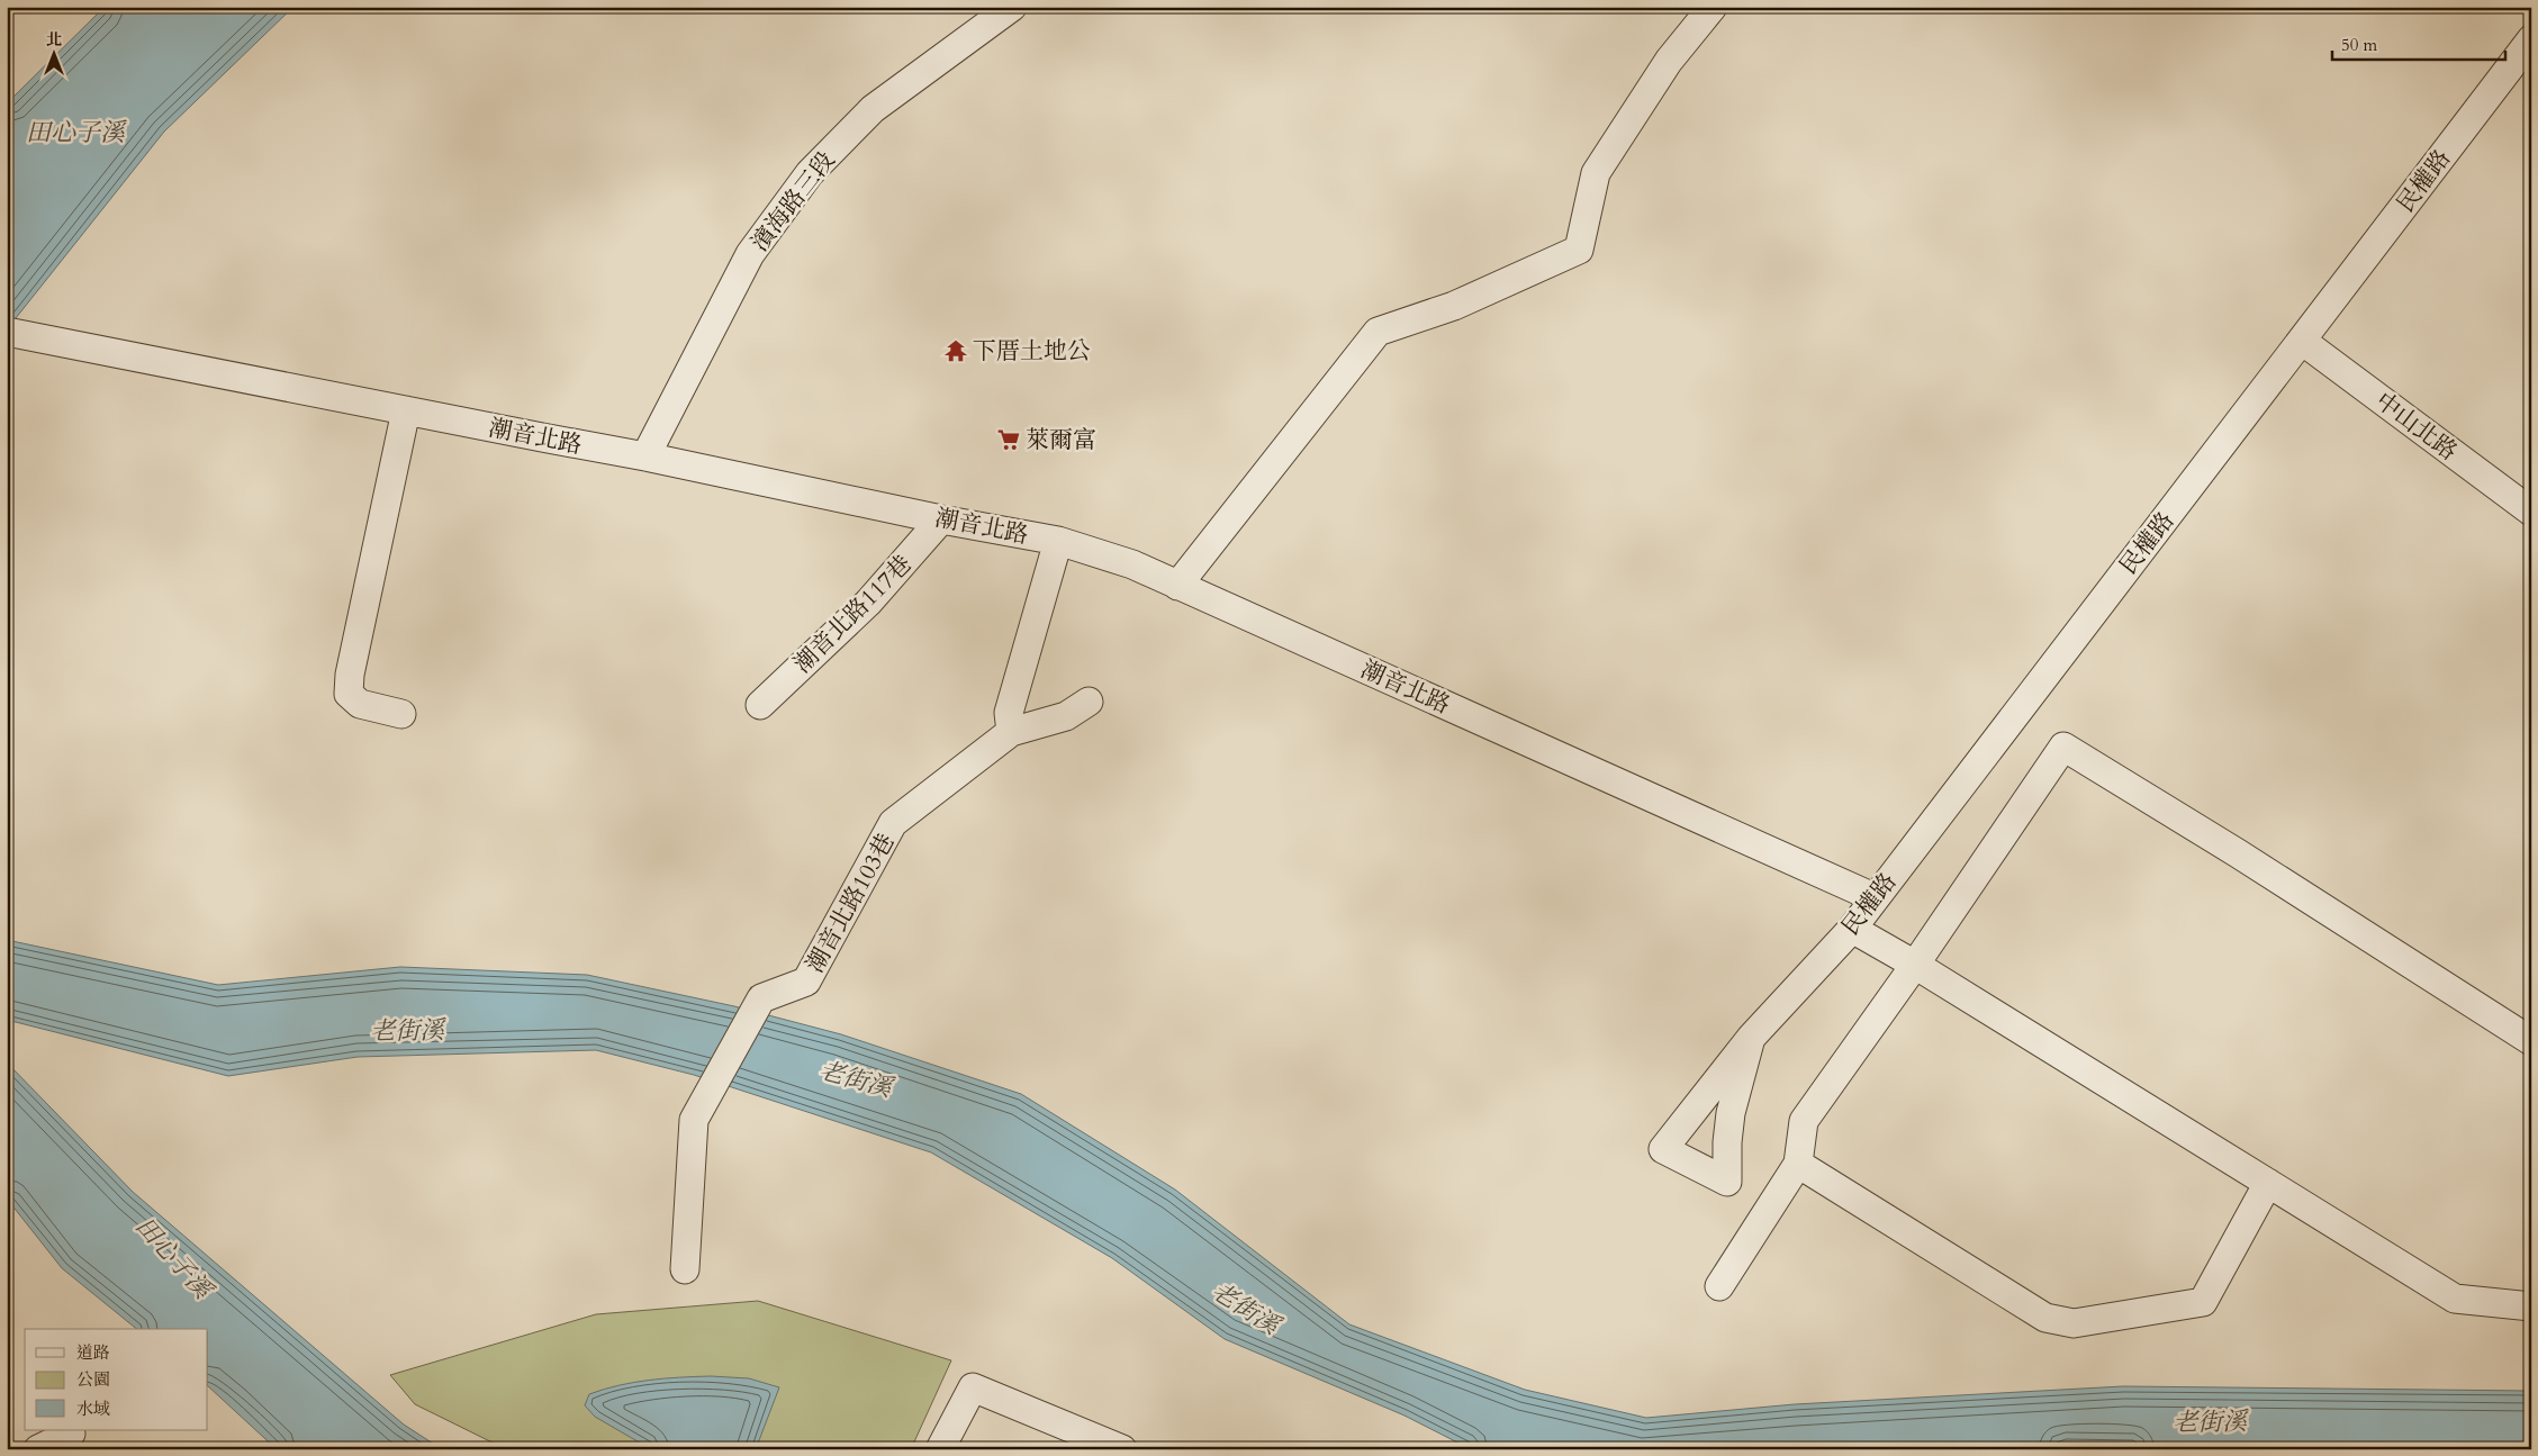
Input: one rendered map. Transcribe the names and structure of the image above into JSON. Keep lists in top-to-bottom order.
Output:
{
  "streets": {
    "street": [
      "民權路",
      "濱海路三段",
      "中山北路",
      "潮音北路",
      "潮音北路117巷",
      "潮音北路103巷"
    ]
  },
  "crossings": [
    ["民權路", "中山北路"],
    ["民權路", "潮音北路"],
    ["濱海路三段", "潮音北路"],
    ["潮音北路", "潮音北路117巷"]
  ],
  "water": ["田心子溪", "老街溪"],
  "places": {
    "temple": ["下厝土地公"],
    "supermarket": ["萊爾富"]
  },
  "legend": ["道路", "公園", "水域"],
  "scale_bar": "50 m",
  "north": "top"
}
